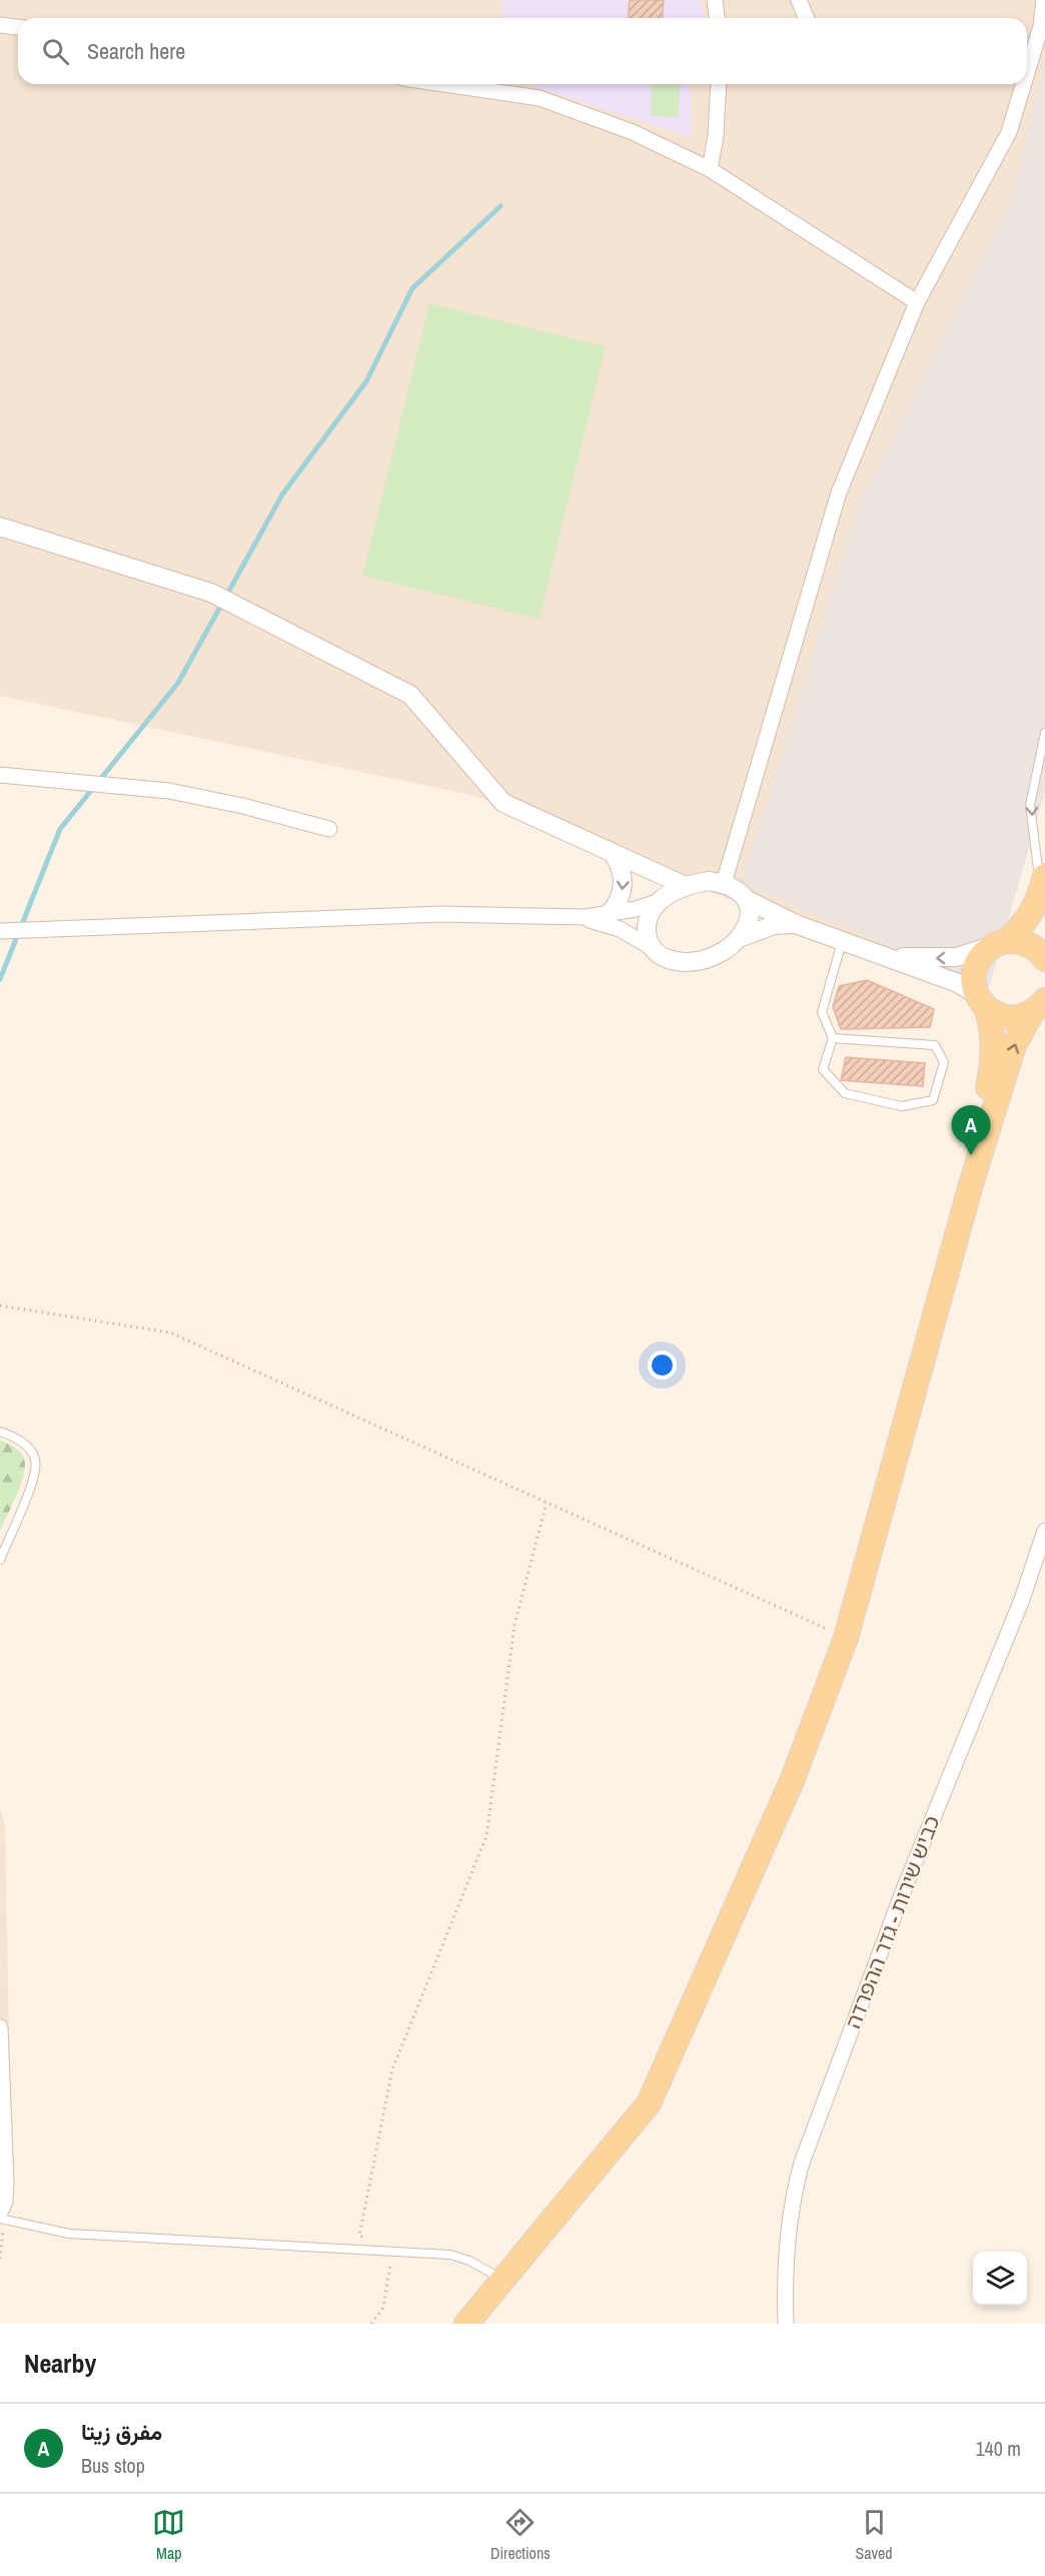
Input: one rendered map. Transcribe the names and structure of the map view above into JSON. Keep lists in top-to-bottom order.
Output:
{
  "streets": {
    "street": ["כביש שירות - גדר ההפרדה"]
  },
  "page": {
    "search": "Search here",
    "pins": "A",
    "heading": "Nearby",
    "list": [
      {
        "mark": "A",
        "name": "مفرق زيتا",
        "note": "Bus stop",
        "value": "140 m"
      }
    ],
    "nav": ["Map", "Directions", "Saved"]
  }
}
